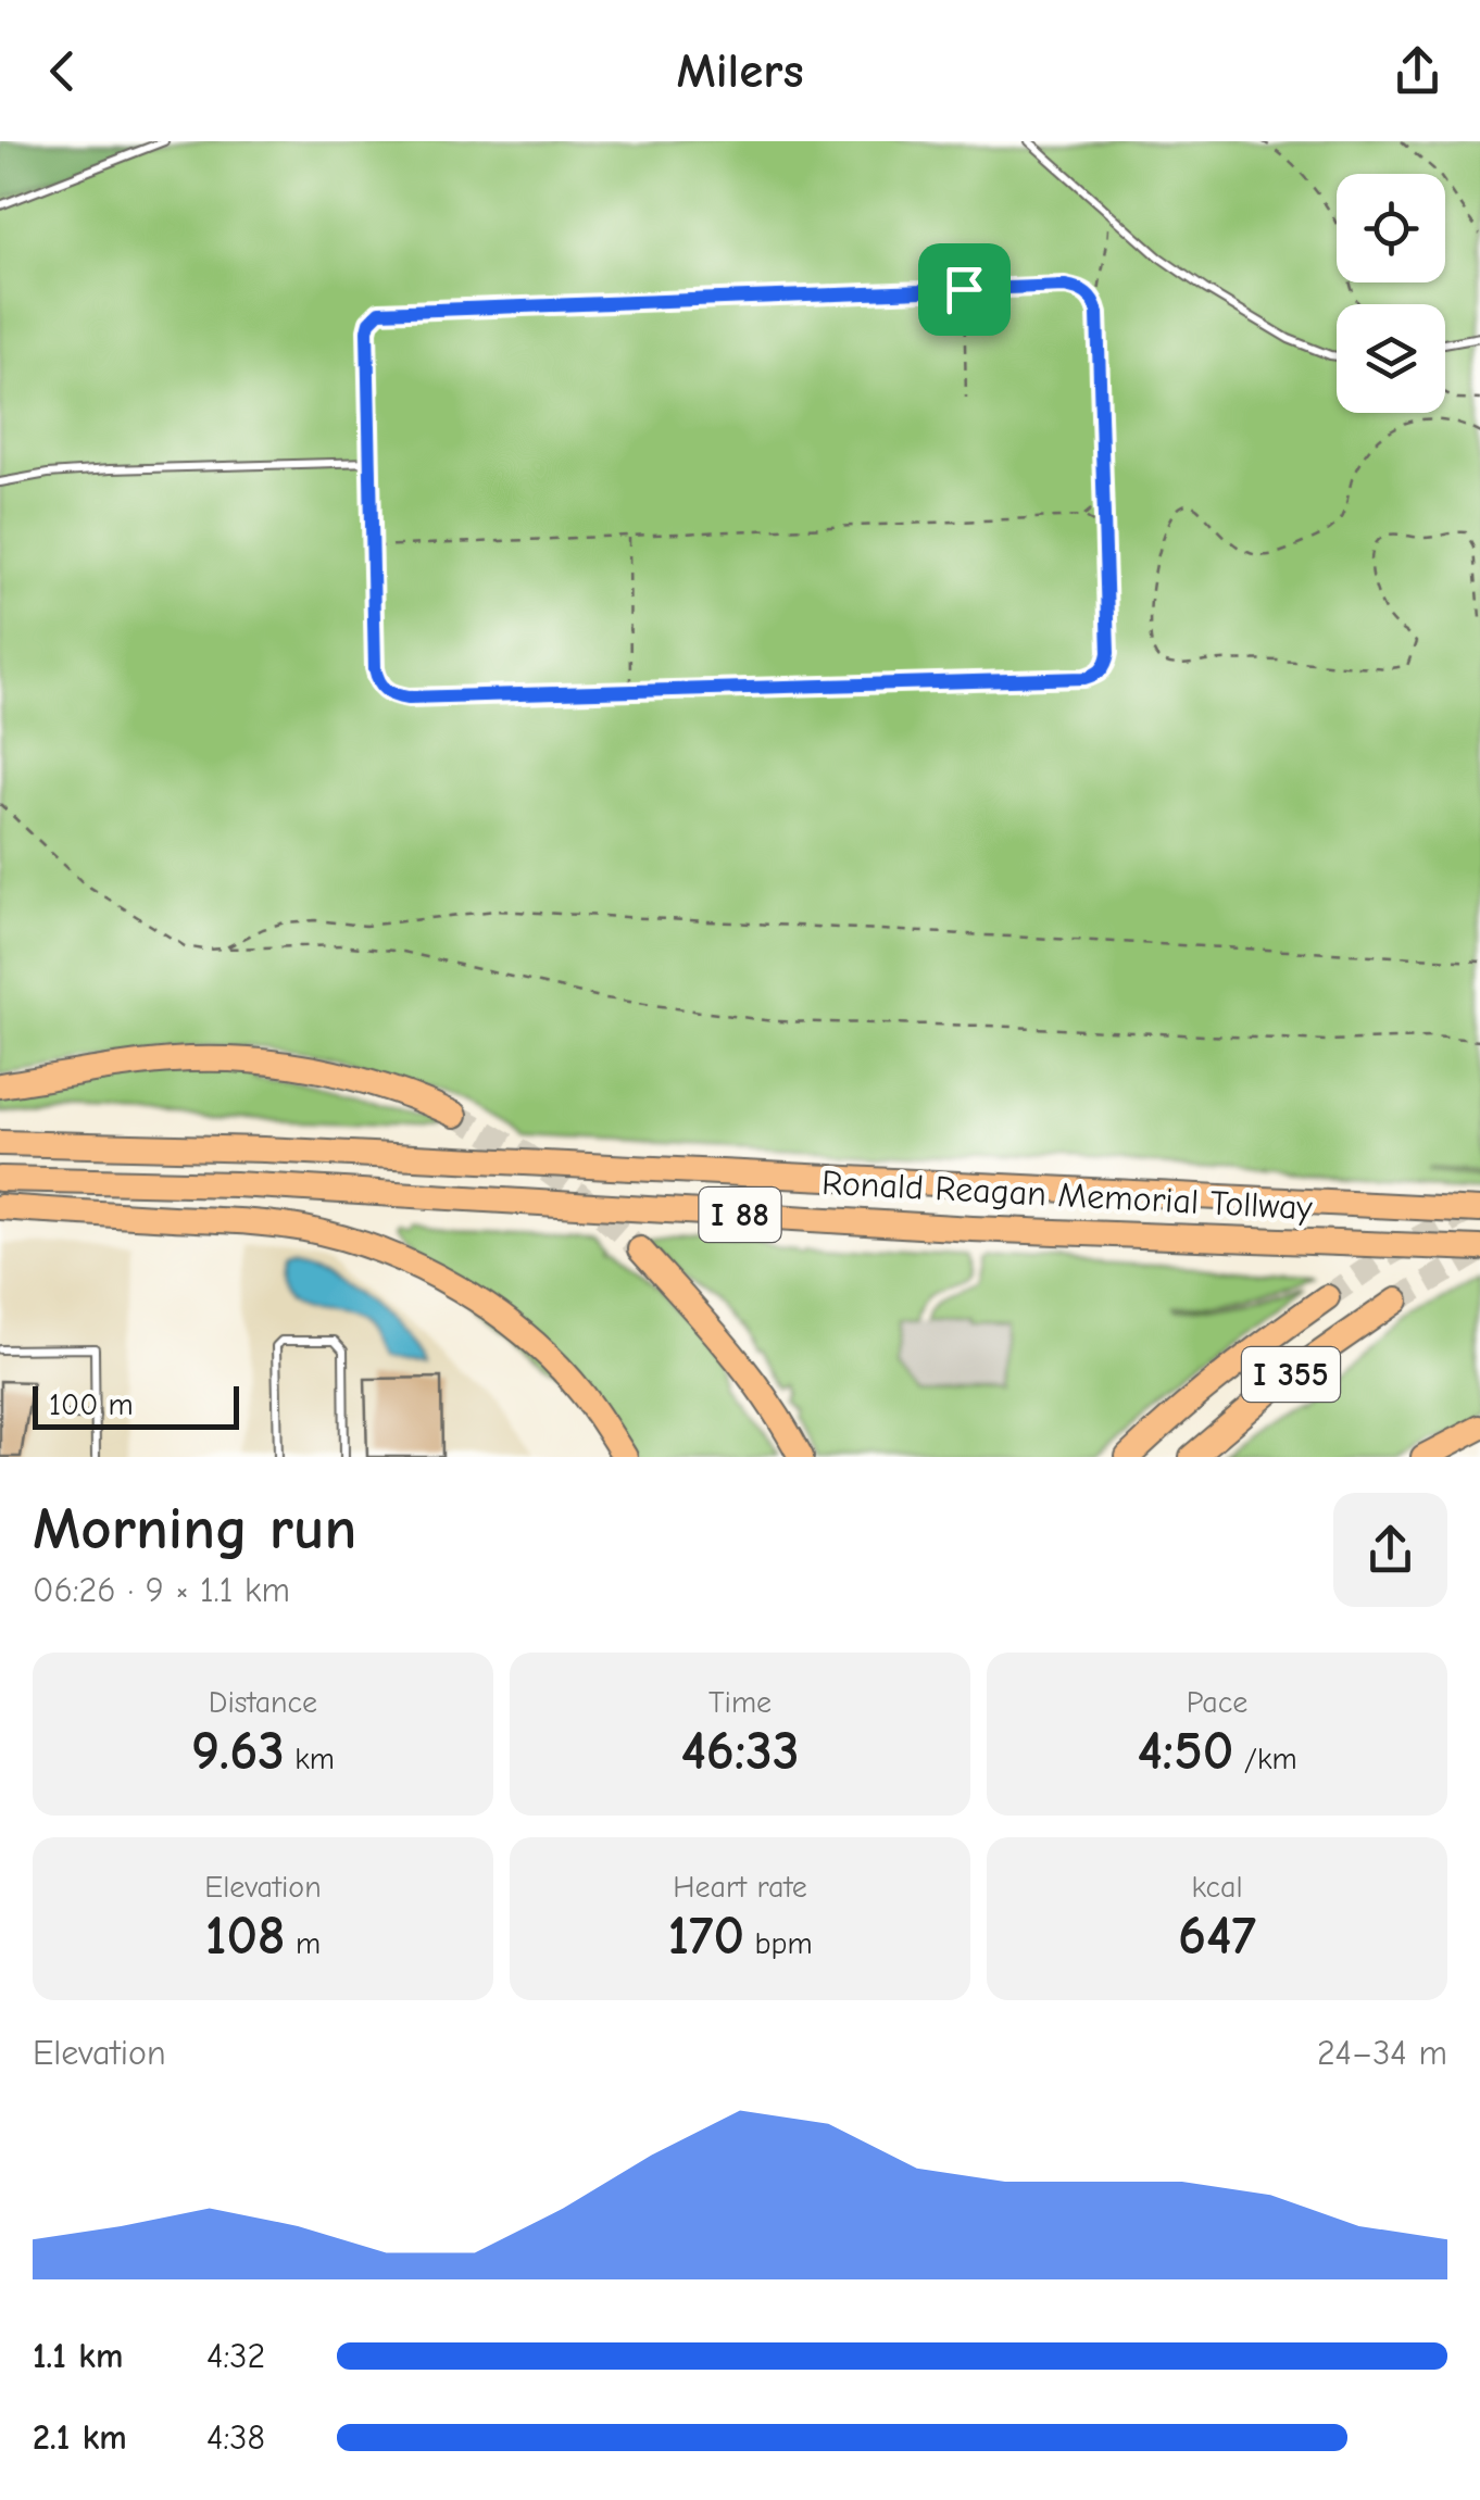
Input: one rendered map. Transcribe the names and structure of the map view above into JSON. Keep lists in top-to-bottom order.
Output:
{
  "streets": {
    "highway": ["Ronald Reagan Memorial Tollway", "I 88", "I 355"]
  },
  "scale_bar": "100 m",
  "page": {
    "header": "Milers",
    "scale": "100 m",
    "heading": ["Morning run", "06:26 · 9 × 1.1 km"],
    "stats": [
      ["Distance", "9.63 km"],
      ["Time", "46:33"],
      ["Pace", "4:50 /km"],
      ["Elevation", "108 m"],
      ["Heart rate", "170 bpm"],
      ["kcal", "647"]
    ],
    "chart": ["Elevation", "24–34 m"],
    "list": [
      {
        "name": "1.1 km",
        "note": "4:32"
      },
      {
        "name": "2.1 km",
        "note": "4:38"
      }
    ]
  }
}
